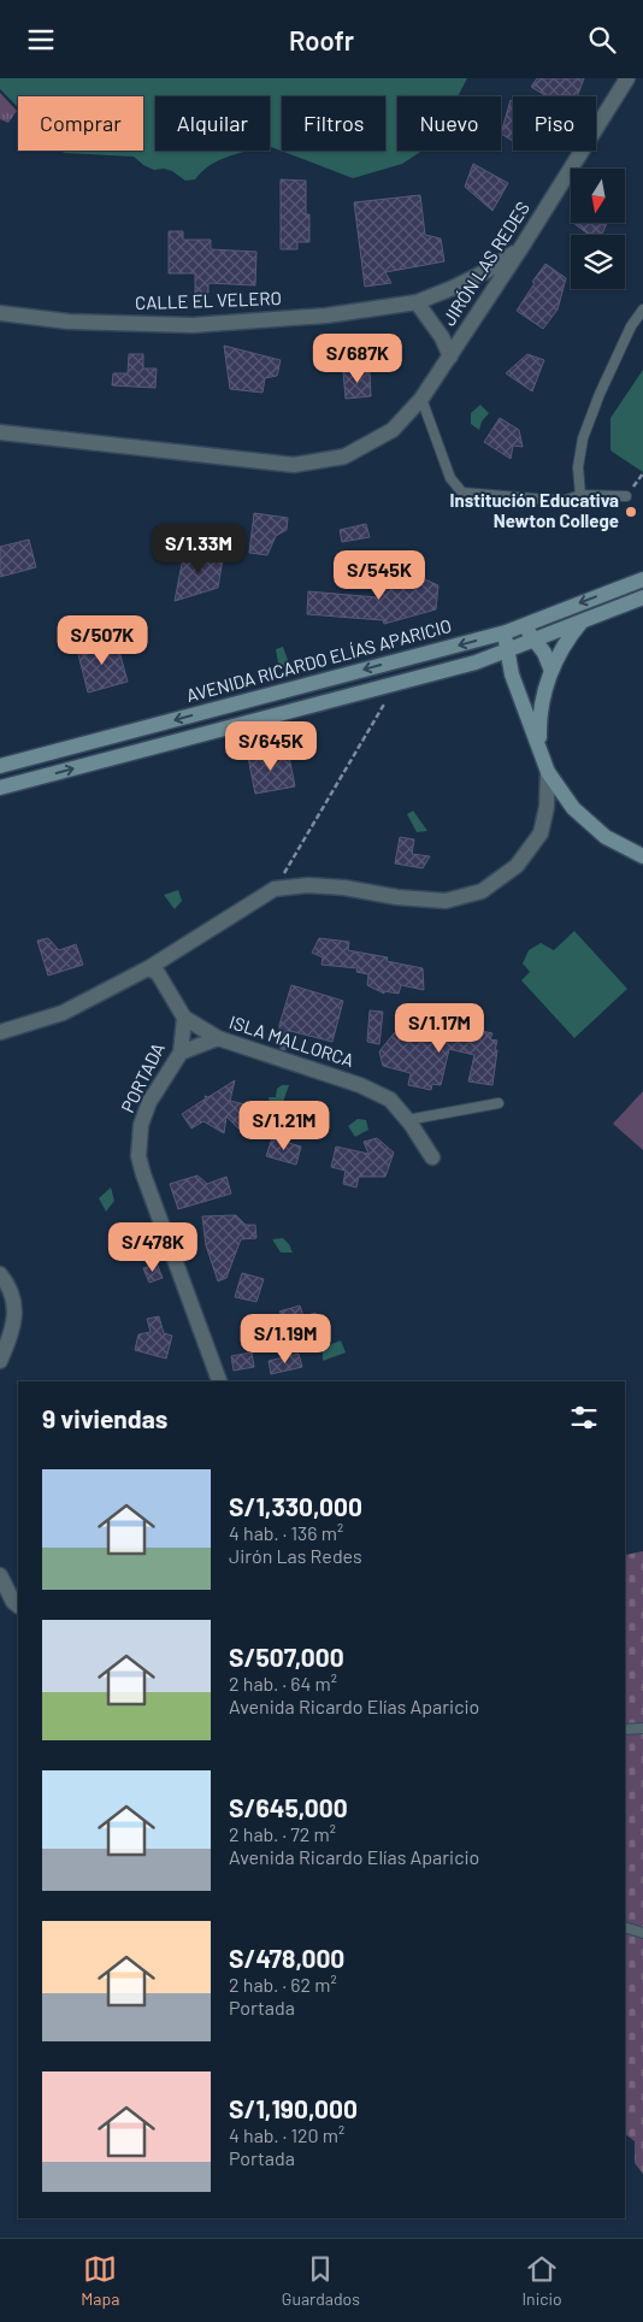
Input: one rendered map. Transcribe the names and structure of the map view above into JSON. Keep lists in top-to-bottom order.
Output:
{
  "streets": {
    "street": [
      "JIRÓN LAS REDES",
      "CALLE EL VELERO",
      "AVENIDA RICARDO ELÍAS APARICIO",
      "ISLA MALLORCA",
      "PORTADA"
    ]
  },
  "crossings": [
    ["JIRÓN LAS REDES", "CALLE EL VELERO"],
    ["ISLA MALLORCA", "PORTADA"]
  ],
  "places": ["Institución Educativa Newton College"],
  "north": "bottom",
  "page": {
    "header": "Roofr",
    "chip": [
      "Comprar",
      "Alquilar",
      "Filtros",
      "Nuevo",
      "Piso"
    ],
    "price": [
      "S/687K",
      "S/1.33M",
      "S/545K",
      "S/507K",
      "S/645K",
      "S/1.17M",
      "S/1.21M",
      "S/478K",
      "S/1.19M"
    ],
    "heading": "9 viviendas",
    "list": [
      {
        "name": "S/1,330,000",
        "note": "4 hab. · 136 m² · Jirón Las Redes"
      },
      {
        "name": "S/507,000",
        "note": "2 hab. · 64 m² · Avenida Ricardo Elías Aparicio"
      },
      {
        "name": "S/645,000",
        "note": "2 hab. · 72 m² · Avenida Ricardo Elías Aparicio"
      },
      {
        "name": "S/478,000",
        "note": "2 hab. · 62 m² · Portada"
      },
      {
        "name": "S/1,190,000",
        "note": "4 hab. · 120 m² · Portada"
      }
    ],
    "tabs": ["Mapa", "Guardados", "Inicio"]
  }
}
